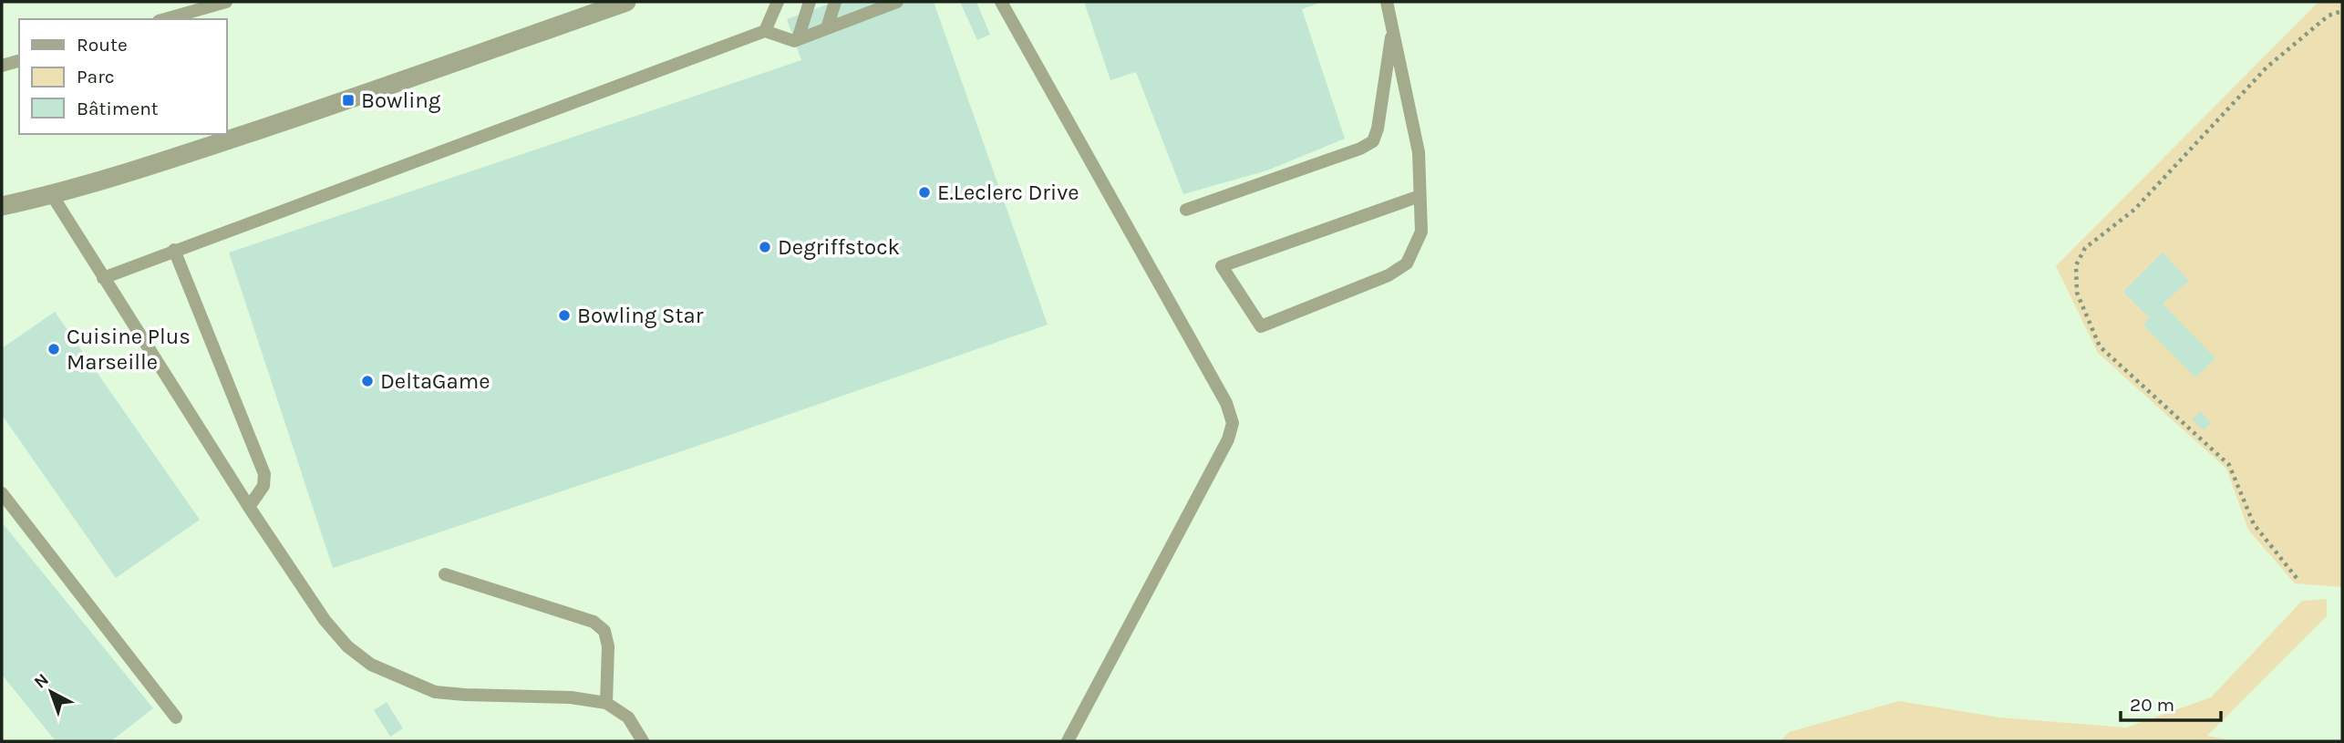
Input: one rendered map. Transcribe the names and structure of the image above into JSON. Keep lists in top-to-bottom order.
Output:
{
  "places": {
    "transit": ["Bowling"],
    "other": [
      "E.Leclerc Drive",
      "Degriffstock",
      "Bowling Star",
      "Cuisine Plus Marseille",
      "DeltaGame"
    ]
  },
  "legend": ["Route", "Parc", "Bâtiment"],
  "scale_bar": "20 m",
  "north": "top left"
}
